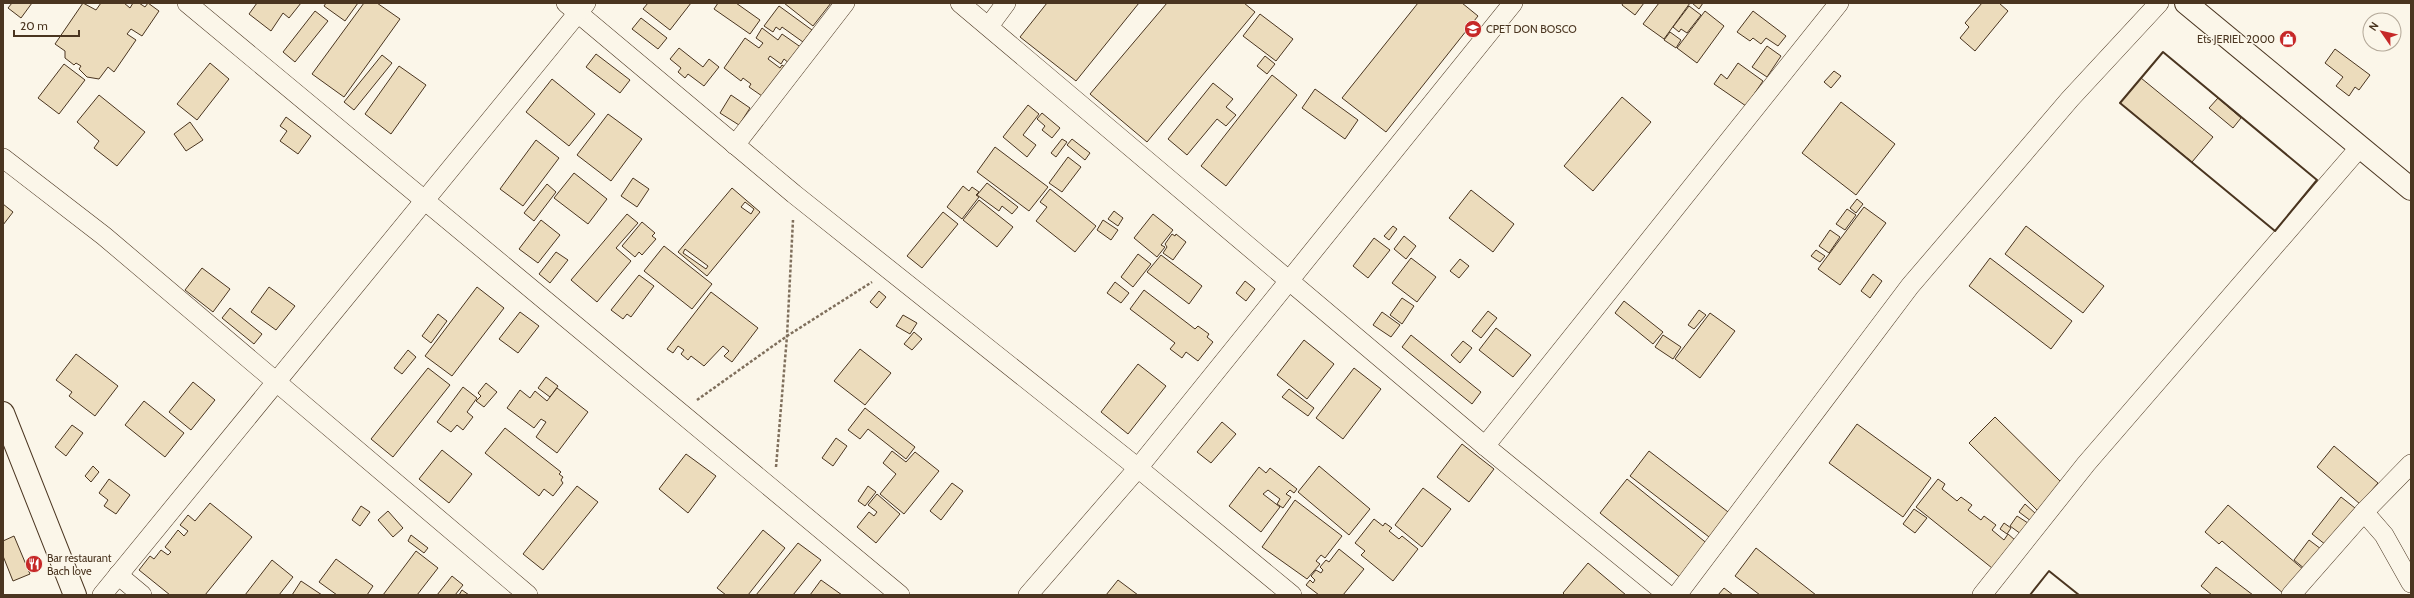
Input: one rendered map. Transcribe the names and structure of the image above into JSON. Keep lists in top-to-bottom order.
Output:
{
  "places": {
    "school or university": ["CPET DON BOSCO"],
    "shop": ["Ets JERIEL 2000"],
    "restaurant": ["Bar restaurant Bach love"]
  },
  "scale_bar": "20 m",
  "north": "top left"
}
